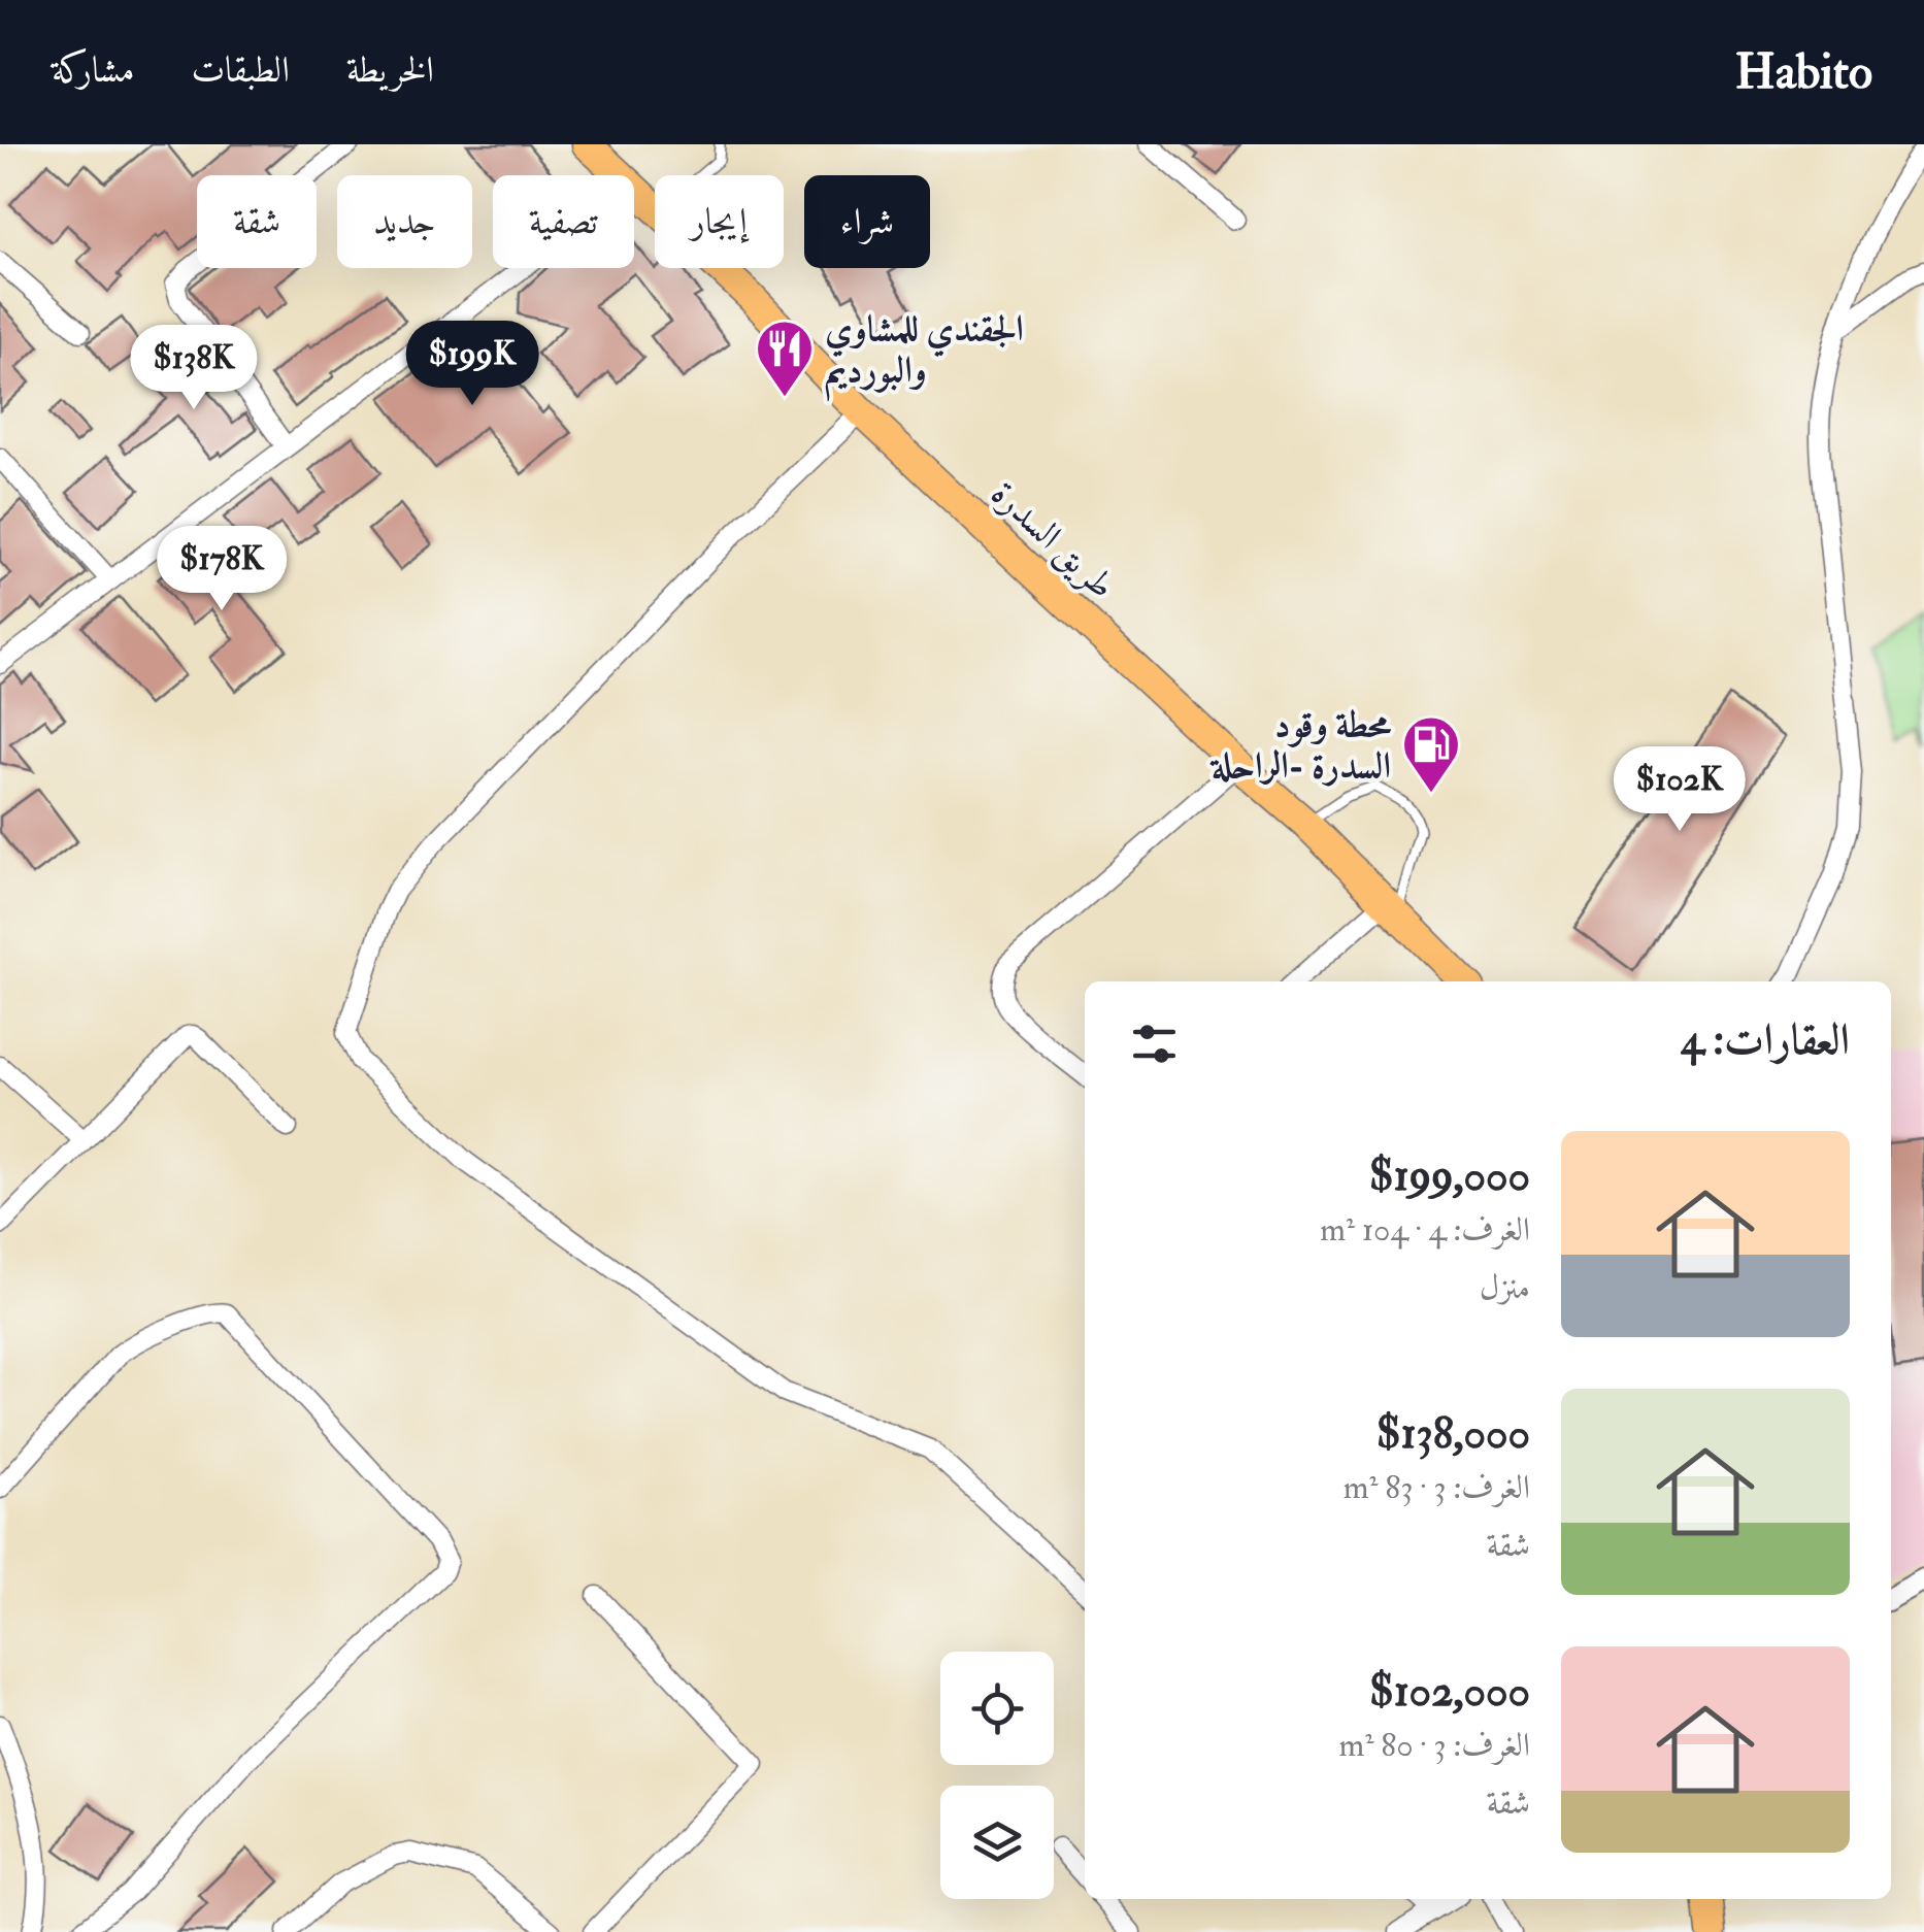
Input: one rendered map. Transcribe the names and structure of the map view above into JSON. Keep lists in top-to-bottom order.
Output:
{
  "streets": {
    "main road": ["طريق السدرة"]
  },
  "places": {
    "restaurant": ["الجقندي للمشاوي والبورديم"],
    "fuel station": ["محطة وقود السدرة -الراحلة"]
  },
  "page": {
    "header": "Habito",
    "nav": ["الخريطة", "الطبقات", "مشاركة"],
    "chip": [
      "شراء",
      "إيجار",
      "تصفية",
      "جديد",
      "شقة"
    ],
    "price": [
      "$199K",
      "$138K",
      "$178K",
      "$102K"
    ],
    "heading": "العقارات: 4",
    "list": [
      {
        "name": "$199,000",
        "note": "الغرف: 4 · 104 m² · منزل"
      },
      {
        "name": "$138,000",
        "note": "الغرف: 3 · 83 m² · شقة"
      },
      {
        "name": "$102,000",
        "note": "الغرف: 3 · 80 m² · شقة"
      }
    ]
  }
}
